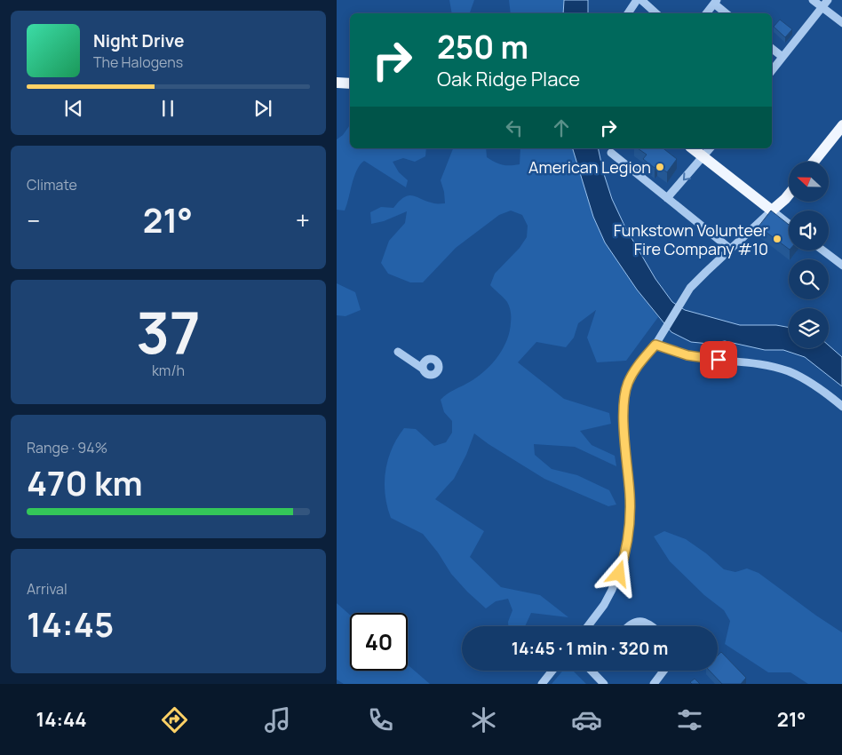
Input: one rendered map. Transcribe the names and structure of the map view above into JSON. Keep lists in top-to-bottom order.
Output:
{
  "places": ["American Legion", "Funkstown Volunteer Fire Company #10"],
  "north": "left",
  "page": {
    "turn": ["250 m", "Oak Ridge Place"],
    "song": ["Night Drive", "The Halogens"],
    "tile": [
      "Climate",
      ["37", "km/h"],
      ["Range · 94%", "470 km"],
      ["Arrival", "14:45"]
    ],
    "heat": ["−", "21°", "+"],
    "limit": "40",
    "trip": "14:45 · 1 min · 320 m",
    "tabs": ["14:44", "21°"]
  }
}
